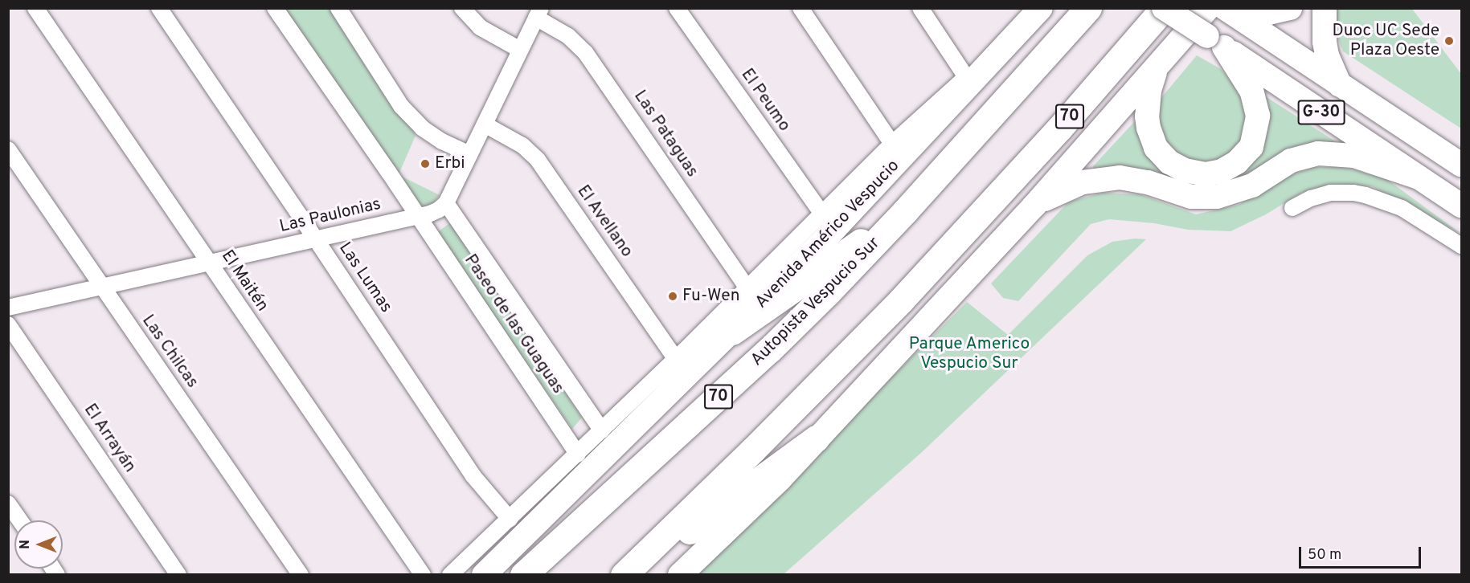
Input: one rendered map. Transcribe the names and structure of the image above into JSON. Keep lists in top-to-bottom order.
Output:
{
  "streets": {
    "highway": ["70", "Autopista Vespucio Sur"],
    "main road": ["G-30", "Avenida Américo Vespucio"],
    "street": [
      "El Peumo",
      "Las Pataguas",
      "Las Paulonias",
      "El Avellano",
      "Las Lumas",
      "El Maitén",
      "Paseo de las Guaguas",
      "Las Chilcas",
      "El Arrayán"
    ]
  },
  "crossings": [
    ["El Peumo", "Avenida Américo Vespucio"],
    ["Las Pataguas", "Avenida Américo Vespucio"],
    ["Las Paulonias", "Las Lumas"],
    ["Las Paulonias", "El Maitén"],
    ["Las Paulonias", "Paseo de las Guaguas"],
    ["Las Paulonias", "Las Chilcas"],
    ["El Avellano", "Avenida Américo Vespucio"],
    ["Avenida Américo Vespucio", "Las Lumas"],
    ["Avenida Américo Vespucio", "Paseo de las Guaguas"]
  ],
  "parks": ["Parque Americo Vespucio Sur"],
  "places": ["Duoc UC Sede Plaza Oeste", "Erbi", "Fu-Wen"],
  "scale_bar": "50 m",
  "north": "left"
}
